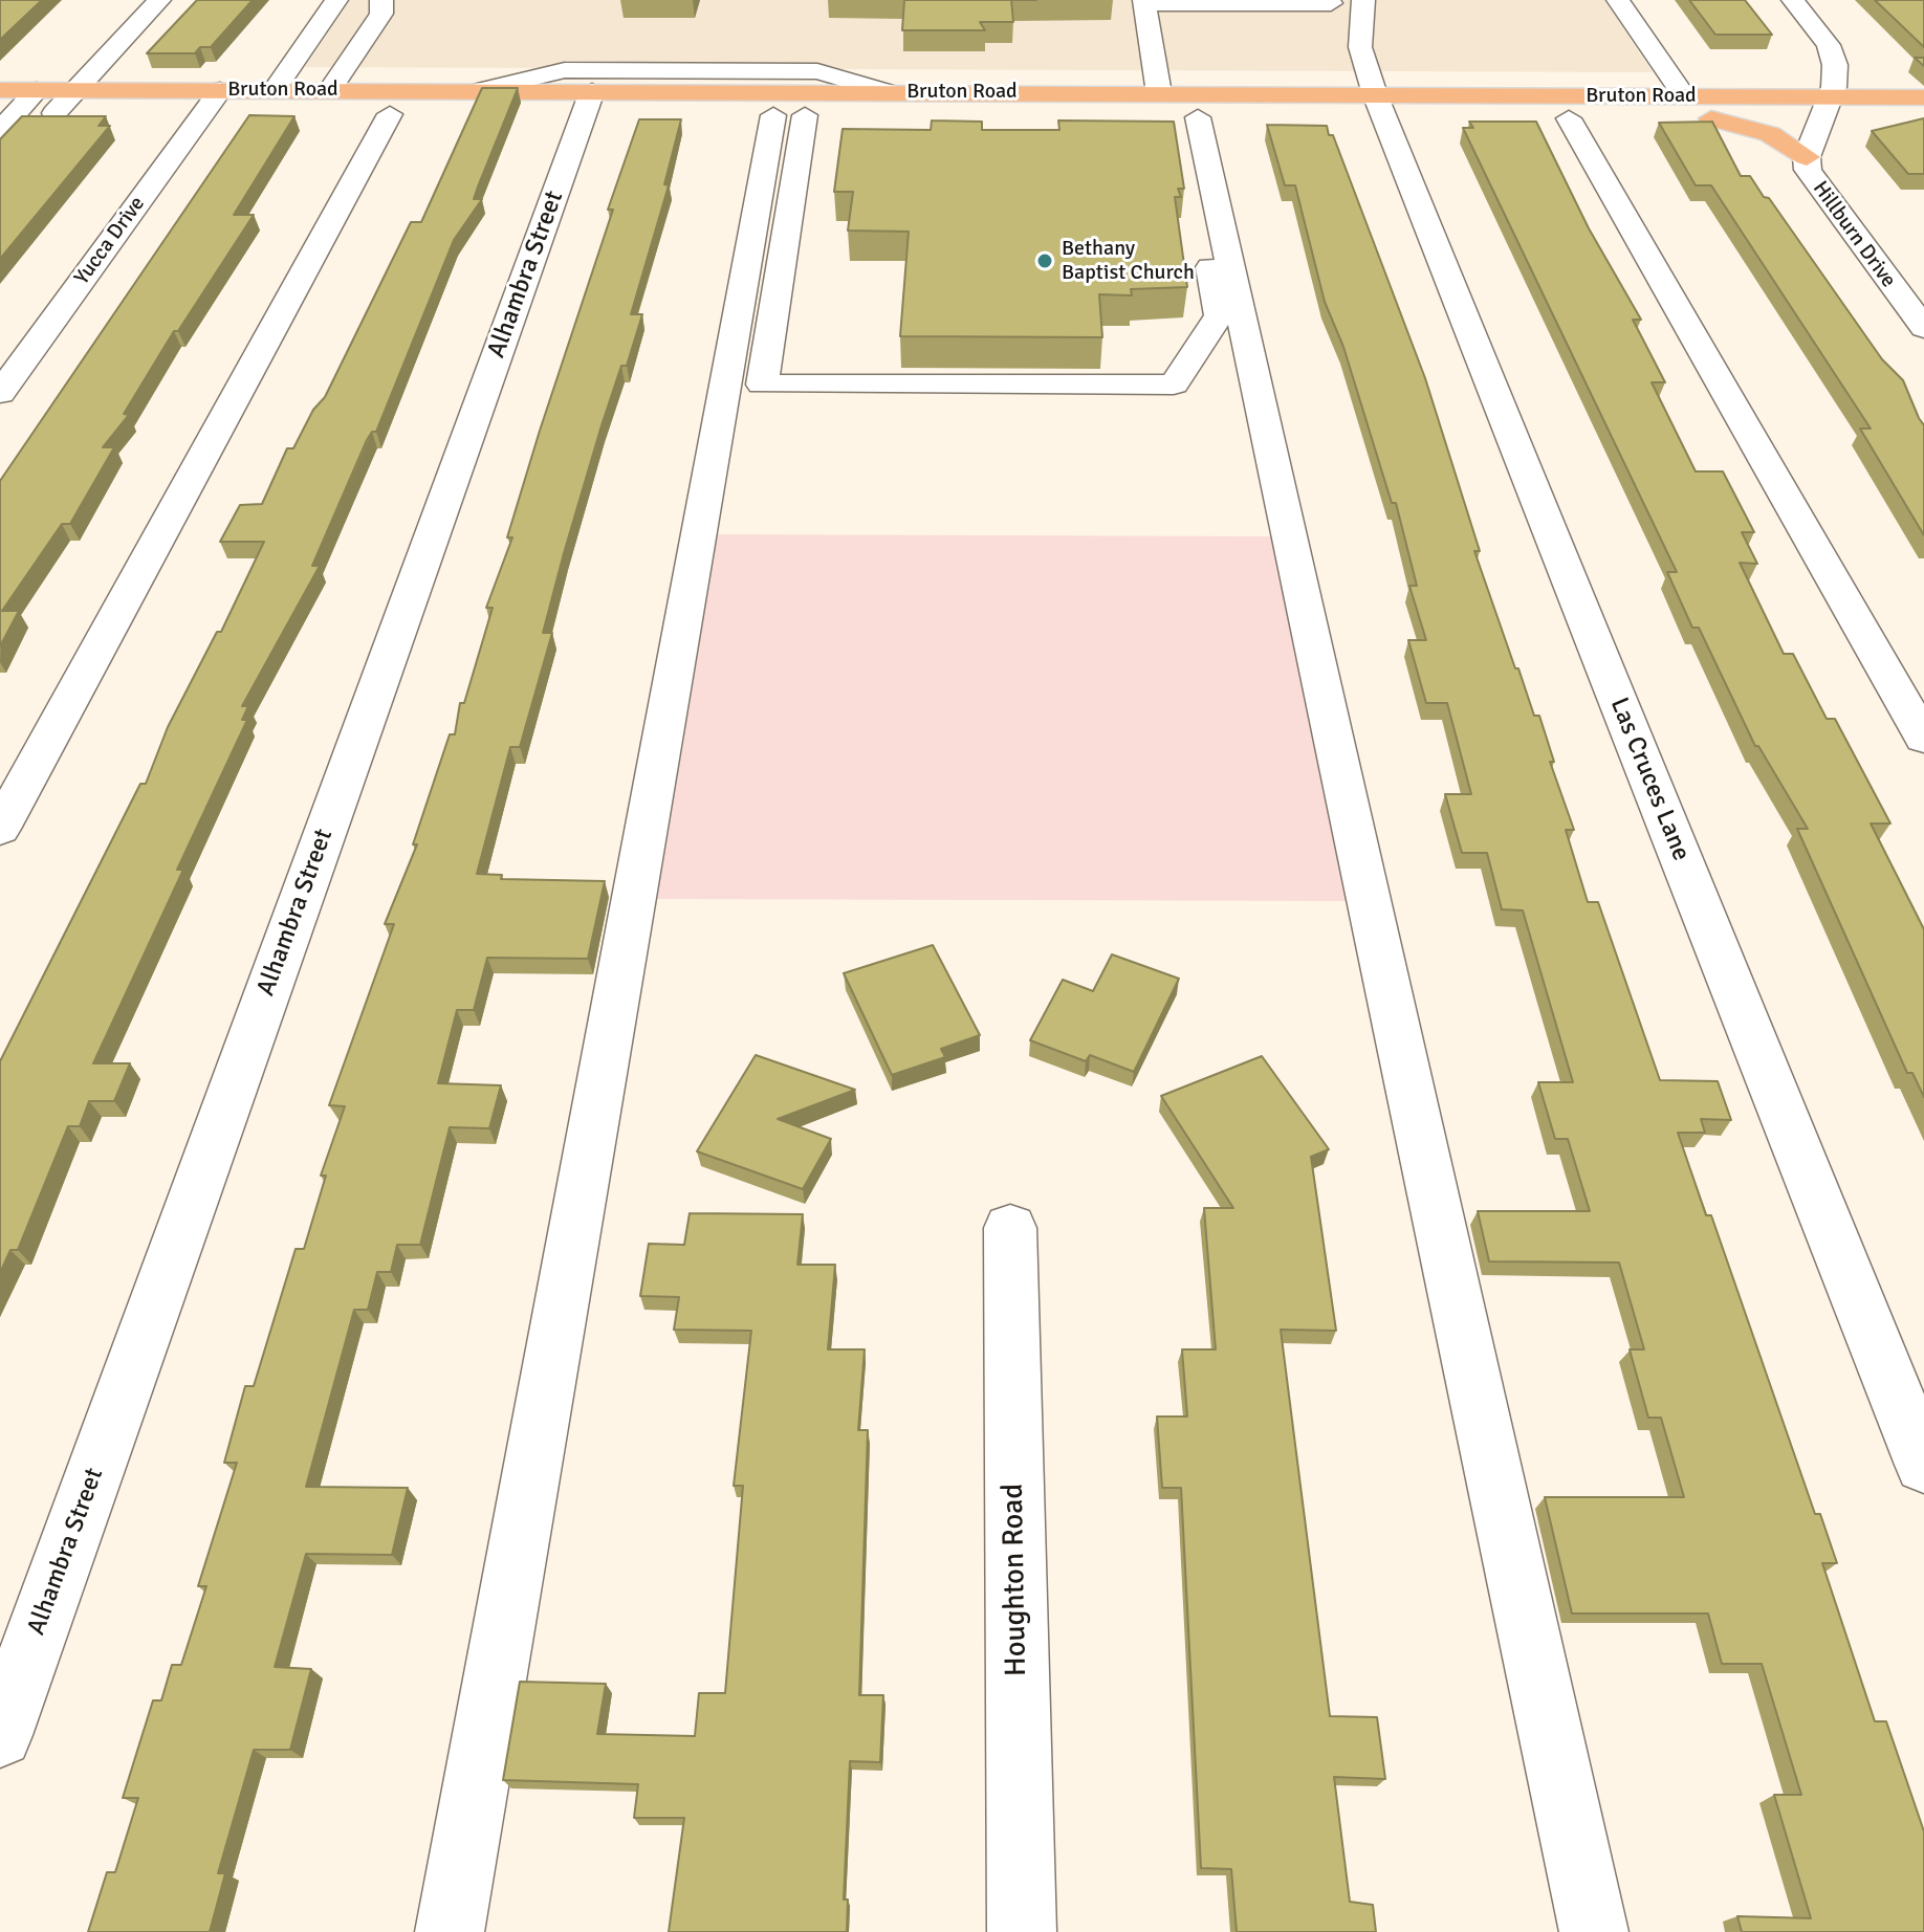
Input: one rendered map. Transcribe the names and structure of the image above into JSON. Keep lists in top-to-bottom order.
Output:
{
  "streets": {
    "main road": ["Bruton Road"],
    "street": [
      "Hillburn Drive",
      "Yucca Drive",
      "Alhambra Street",
      "Las Cruces Lane",
      "Houghton Road"
    ]
  },
  "crossings": [
    ["Bruton Road", "Hillburn Drive"],
    ["Bruton Road", "Yucca Drive"],
    ["Bruton Road", "Alhambra Street"],
    ["Bruton Road", "Las Cruces Lane"]
  ],
  "places": ["Bethany Baptist Church"]
}
